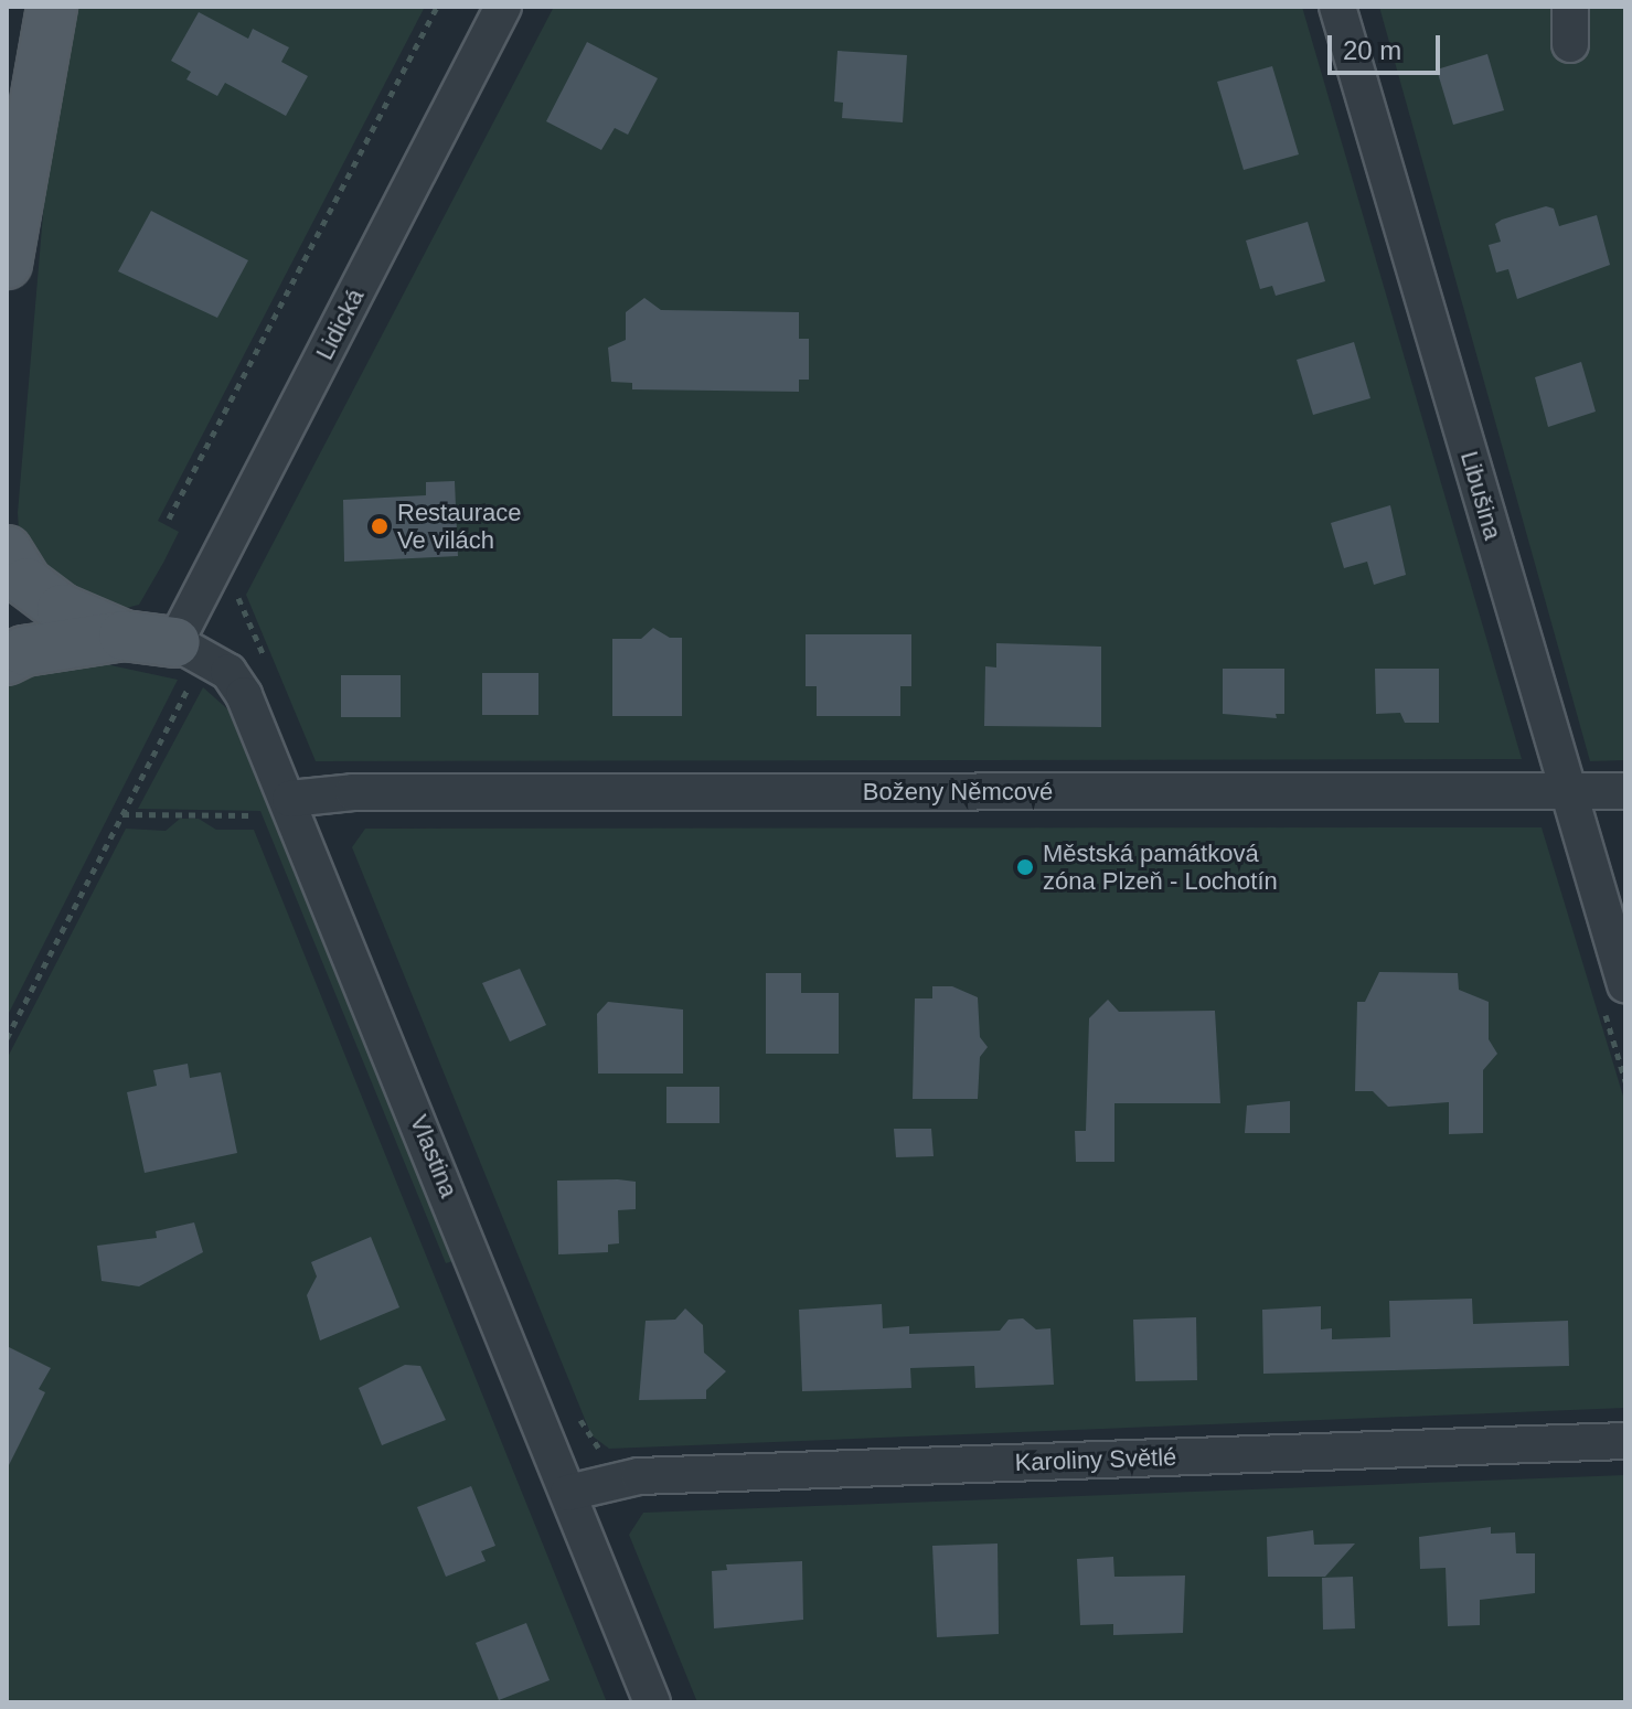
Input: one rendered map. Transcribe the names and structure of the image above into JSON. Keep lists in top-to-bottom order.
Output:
{
  "streets": {
    "street": [
      "Lidická",
      "Libušina",
      "Boženy Němcové",
      "Vlastina",
      "Karoliny Světlé"
    ]
  },
  "crossings": [
    ["Lidická", "Vlastina"],
    ["Libušina", "Boženy Němcové"],
    ["Boženy Němcové", "Vlastina"],
    ["Vlastina", "Karoliny Světlé"]
  ],
  "places": ["Restaurace Ve vilách", "Městská památková zóna Plzeň - Lochotín"],
  "scale_bar": "20 m"
}
